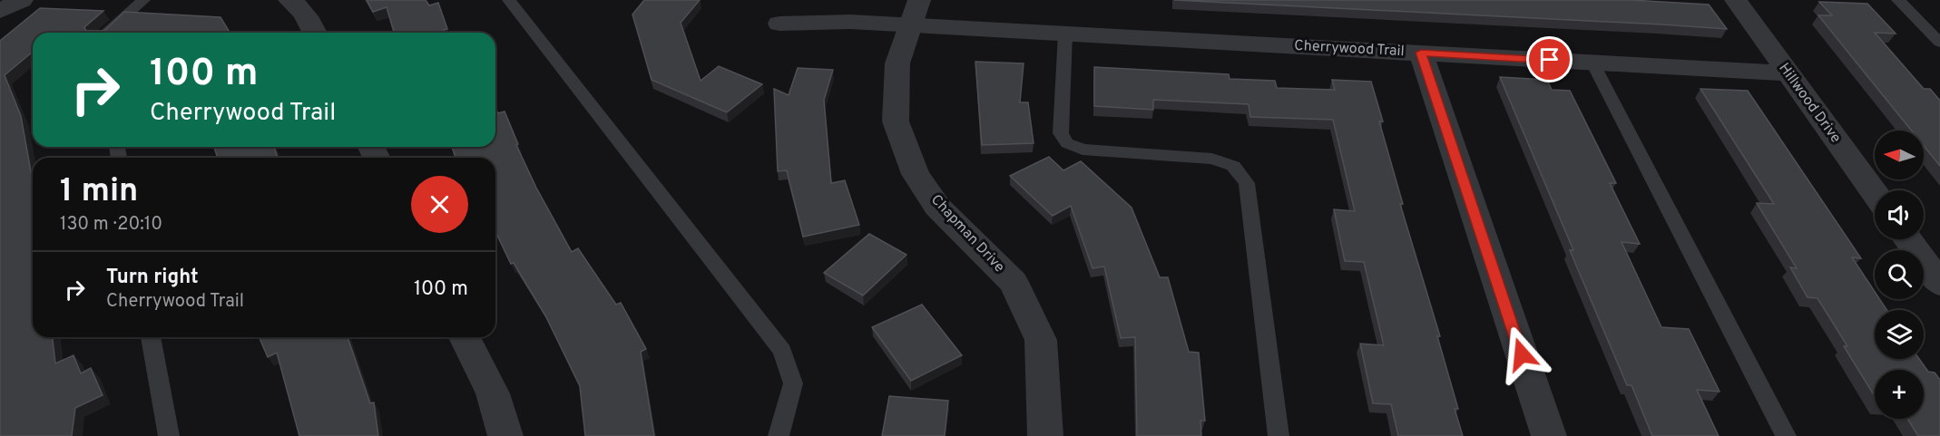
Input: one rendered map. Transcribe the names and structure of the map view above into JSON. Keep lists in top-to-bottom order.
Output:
{
  "streets": {
    "street": ["Cherrywood Trail", "Hillwood Drive", "Chapman Drive"]
  },
  "crossings": [
    ["Cherrywood Trail", "Hillwood Drive"],
    ["Cherrywood Trail", "Chapman Drive"]
  ],
  "north": "left",
  "page": {
    "turn": ["100 m", "Cherrywood Trail"],
    "map_buttons": "+",
    "heading": ["1 min", "130 m · 20:10"],
    "list": [
      {
        "name": "Turn right",
        "note": "Cherrywood Trail",
        "value": "100 m"
      }
    ]
  }
}
